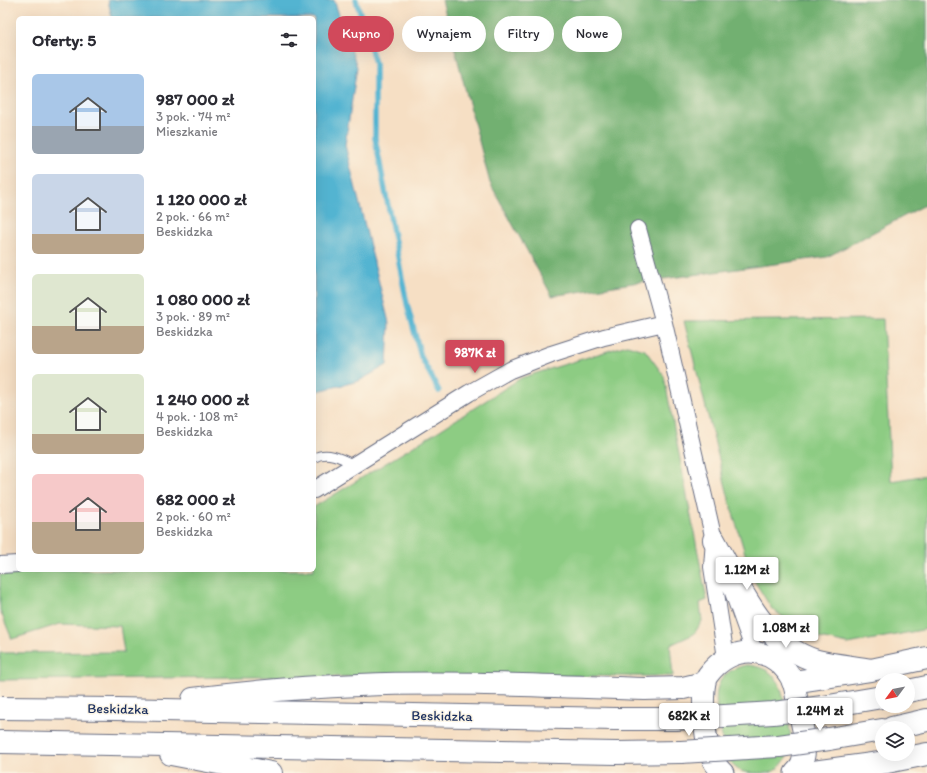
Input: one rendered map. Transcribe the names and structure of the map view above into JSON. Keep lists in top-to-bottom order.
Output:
{
  "streets": {
    "main road": ["Beskidzka"]
  },
  "north": "bottom left",
  "page": {
    "chip": [
      "Kupno",
      "Wynajem",
      "Filtry",
      "Nowe"
    ],
    "heading": "Oferty: 5",
    "list": [
      {
        "name": "987 000 zł",
        "note": "3 pok. · 74 m² · Mieszkanie"
      },
      {
        "name": "1 120 000 zł",
        "note": "2 pok. · 66 m² · Beskidzka"
      },
      {
        "name": "1 080 000 zł",
        "note": "3 pok. · 89 m² · Beskidzka"
      },
      {
        "name": "1 240 000 zł",
        "note": "4 pok. · 108 m² · Beskidzka"
      },
      {
        "name": "682 000 zł",
        "note": "2 pok. · 60 m² · Beskidzka"
      }
    ],
    "price": [
      "987K zł",
      "1.12M zł",
      "1.08M zł",
      "1.24M zł",
      "682K zł"
    ]
  }
}
